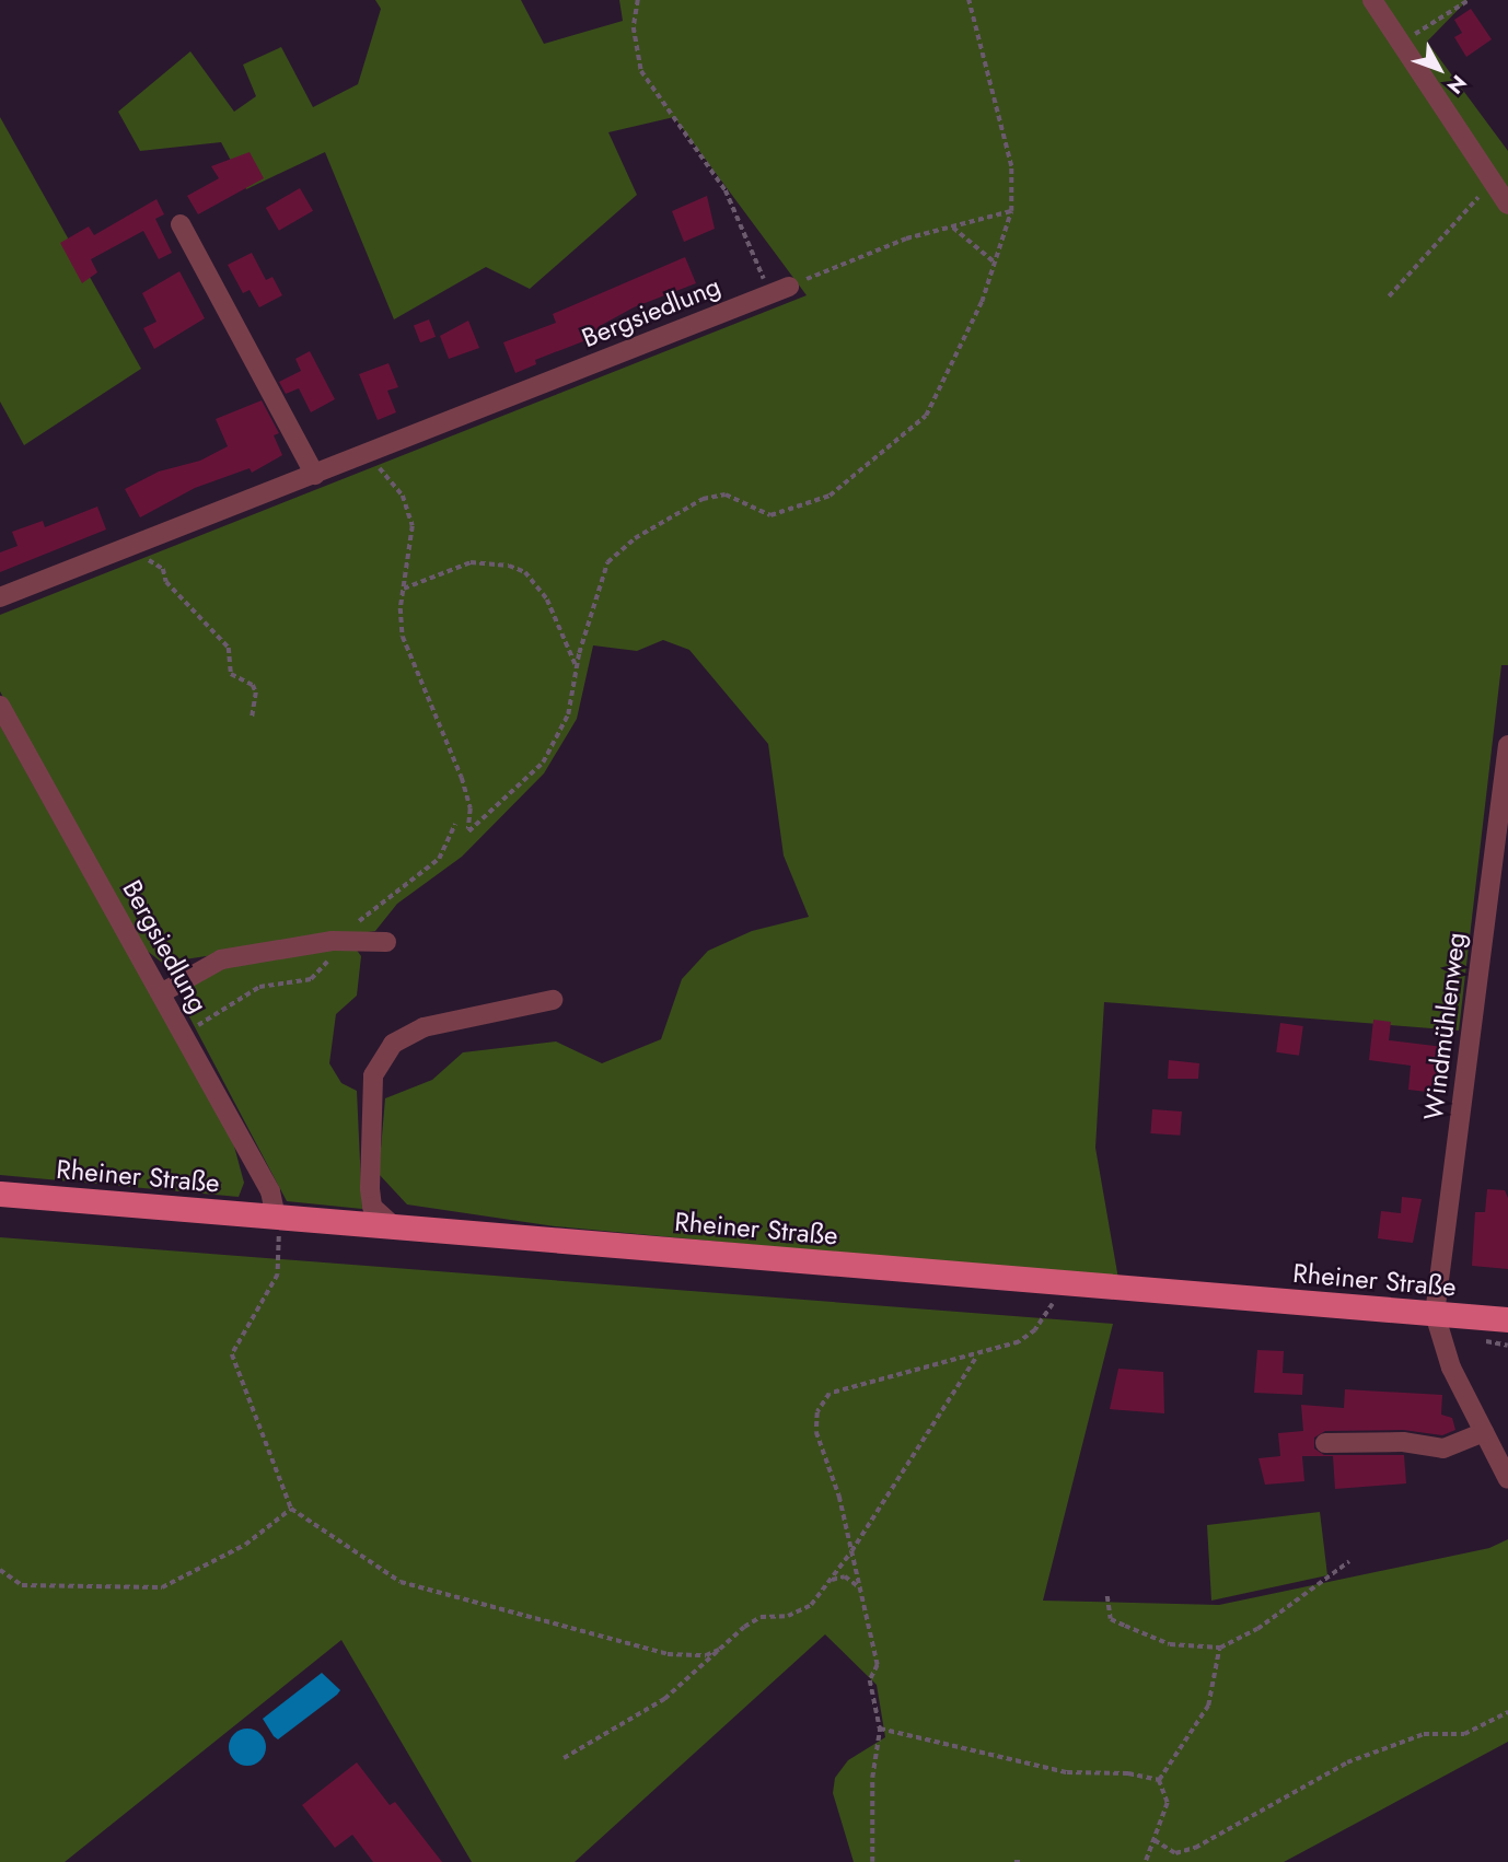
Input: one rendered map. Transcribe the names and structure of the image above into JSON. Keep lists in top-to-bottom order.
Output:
{
  "streets": {
    "main road": ["Rheiner Straße"],
    "street": ["Bergsiedlung", "Windmühlenweg"]
  },
  "crossings": [
    ["Bergsiedlung", "Rheiner Straße"],
    ["Windmühlenweg", "Rheiner Straße"]
  ],
  "north": "bottom right"
}
